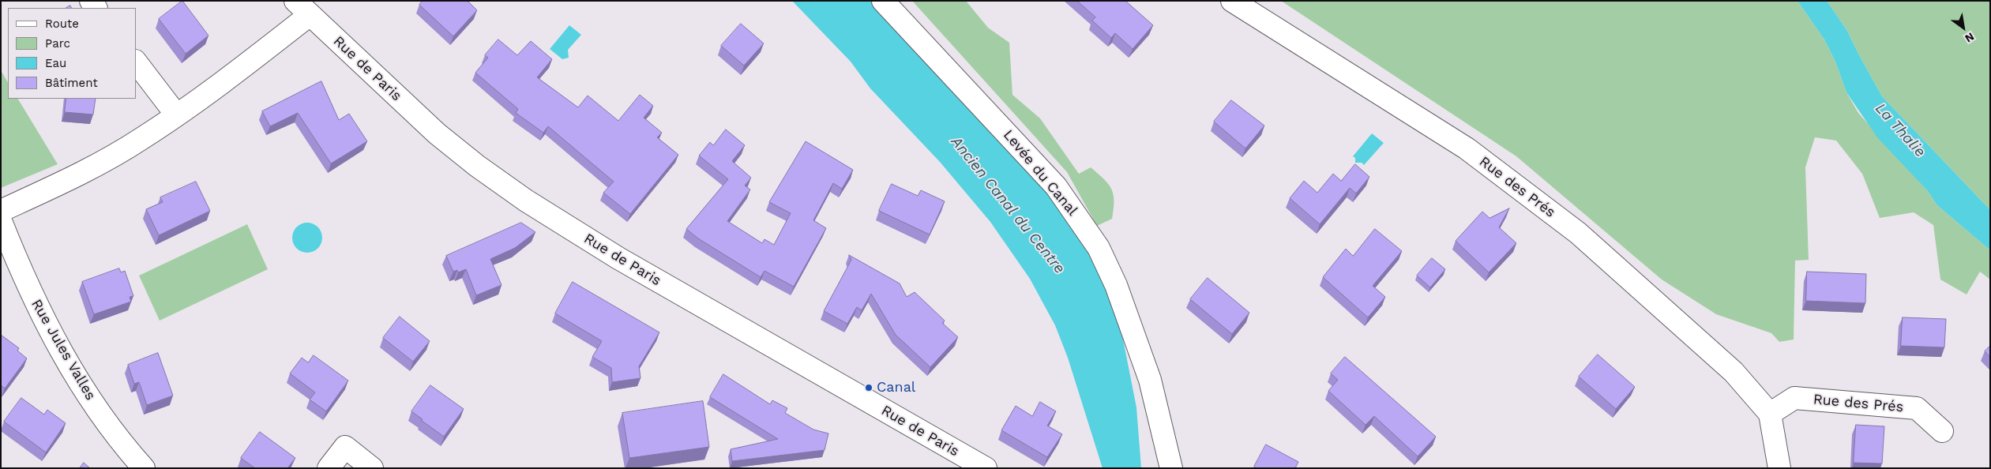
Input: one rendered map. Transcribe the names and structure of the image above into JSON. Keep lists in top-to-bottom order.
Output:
{
  "streets": {
    "street": [
      "Rue de Paris",
      "Levée du Canal",
      "Rue des Prés",
      "Rue Jules Valles"
    ]
  },
  "water": ["La Thalie", "Ancien Canal du Centre"],
  "places": ["Canal"],
  "legend": [
    "Route",
    "Parc",
    "Eau",
    "Bâtiment"
  ],
  "north": "bottom right"
}
